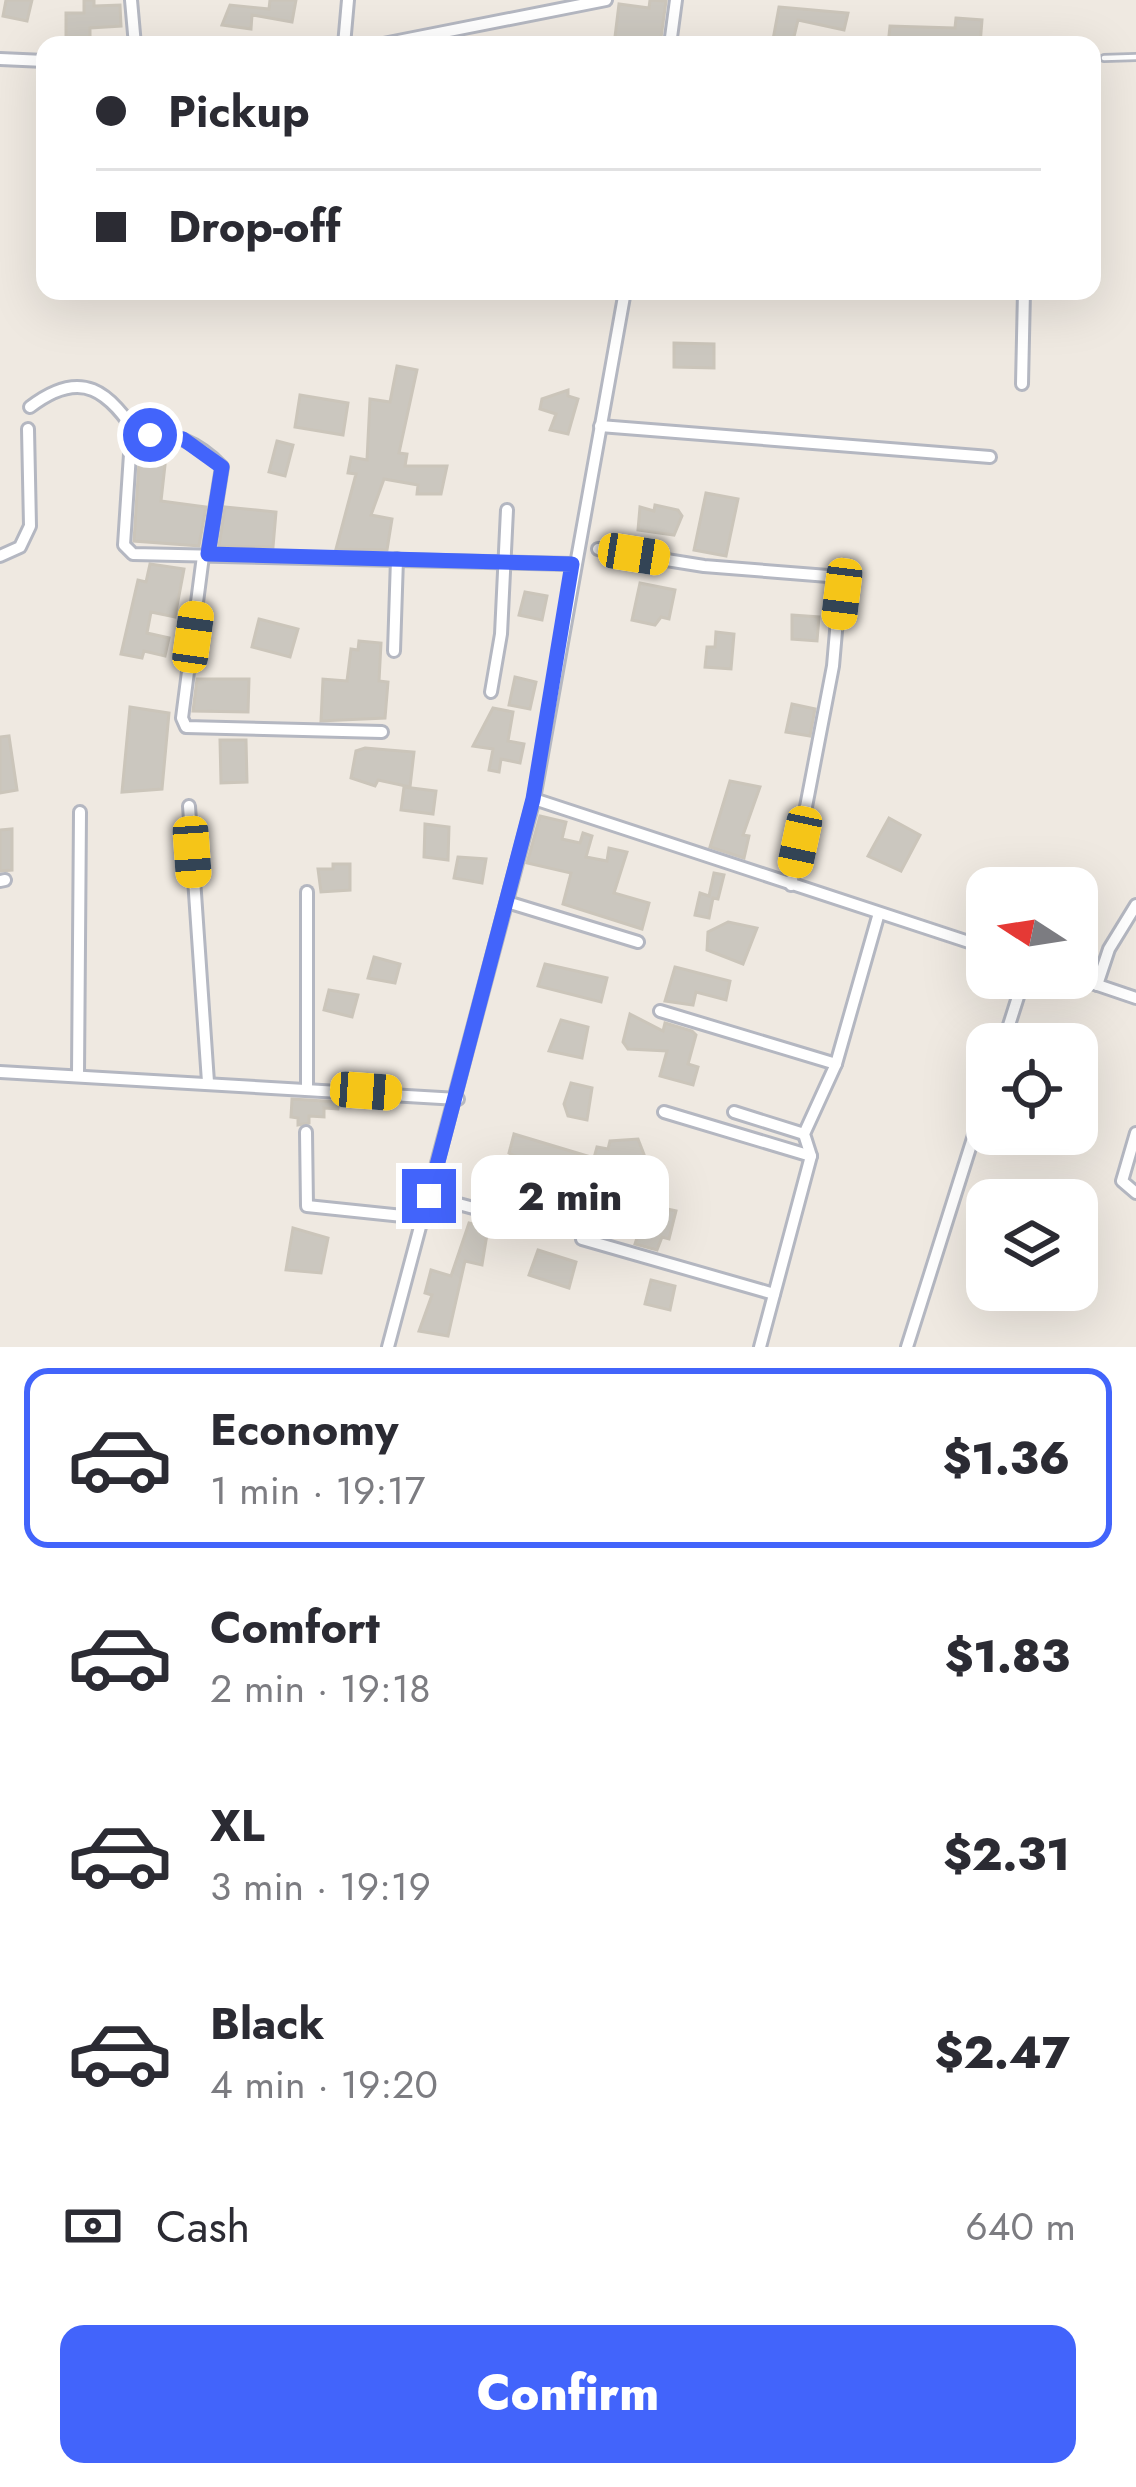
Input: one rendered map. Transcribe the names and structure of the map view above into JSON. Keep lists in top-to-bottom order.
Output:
{
  "north": "left",
  "page": {
    "banner": ["Pickup", "Drop-off"],
    "bubble": "2 min",
    "list": [
      {
        "name": "Economy",
        "note": "1 min · 19:17",
        "value": "$1.36"
      },
      {
        "name": "Comfort",
        "note": "2 min · 19:18",
        "value": "$1.83"
      },
      {
        "name": "XL",
        "note": "3 min · 19:19",
        "value": "$2.31"
      },
      {
        "name": "Black",
        "note": "4 min · 19:20",
        "value": "$2.47"
      }
    ],
    "pay": ["Cash", "640 m"],
    "buttons": "Confirm"
  }
}
